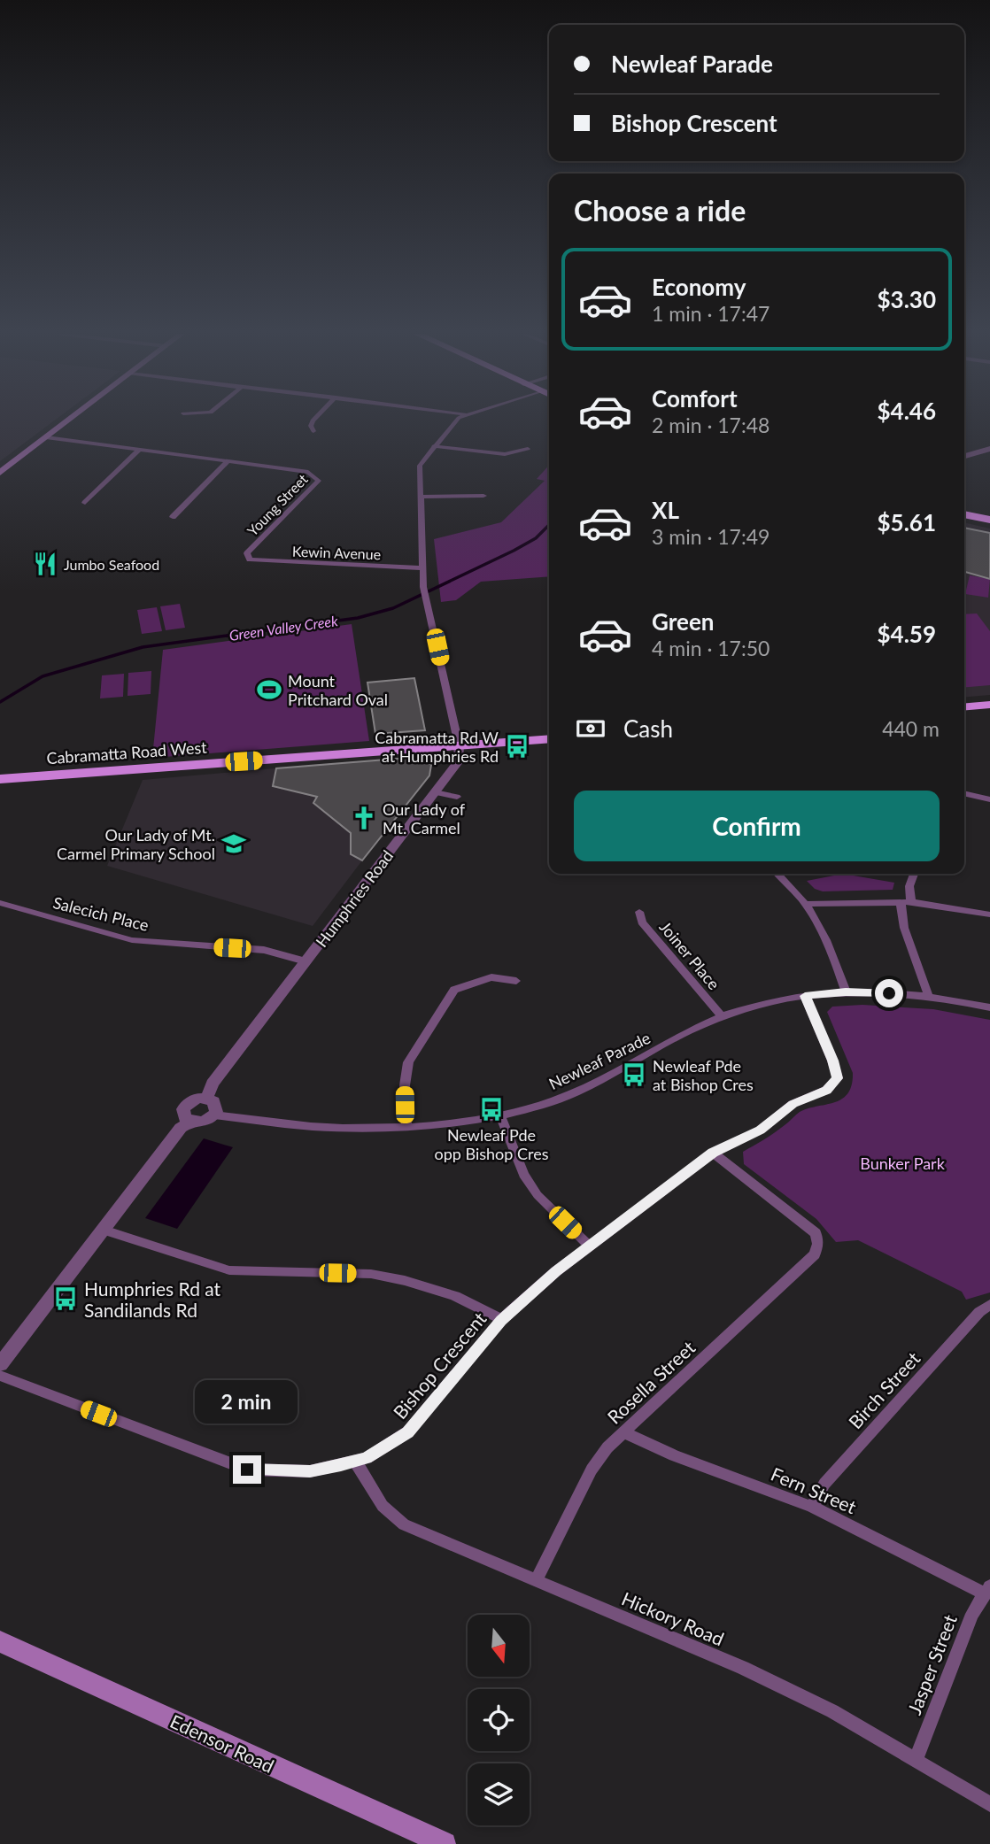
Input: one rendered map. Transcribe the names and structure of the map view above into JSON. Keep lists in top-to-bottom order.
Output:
{
  "streets": {
    "main road": ["Cabramatta Road West", "Edensor Road"],
    "street": [
      "Young Street",
      "Kewin Avenue",
      "Humphries Road",
      "Salecich Place",
      "Joiner Place",
      "Newleaf Parade",
      "Bishop Crescent",
      "Rosella Street",
      "Birch Street",
      "Fern Street",
      "Hickory Road",
      "Jasper Street"
    ]
  },
  "crossings": [
    ["Young Street", "Kewin Avenue"],
    ["Kewin Avenue", "Humphries Road"],
    ["Cabramatta Road West", "Humphries Road"],
    ["Humphries Road", "Salecich Place"],
    ["Humphries Road", "Newleaf Parade"],
    ["Joiner Place", "Newleaf Parade"],
    ["Newleaf Parade", "Bishop Crescent"],
    ["Bishop Crescent", "Rosella Street"],
    ["Bishop Crescent", "Hickory Road"],
    ["Rosella Street", "Fern Street"],
    ["Rosella Street", "Hickory Road"],
    ["Birch Street", "Fern Street"],
    ["Fern Street", "Jasper Street"],
    ["Hickory Road", "Jasper Street"]
  ],
  "water": ["Green Valley Creek"],
  "parks": ["Bunker Park"],
  "places": {
    "restaurant": ["Jumbo Seafood"],
    "sports": ["Mount Pritchard Oval"],
    "bus stop": [
      "Cabramatta Rd W at Humphries Rd",
      "Newleaf Pde at Bishop Cres",
      "Newleaf Pde opp Bishop Cres",
      "Humphries Rd at Sandilands Rd"
    ],
    "church": ["Our Lady of Mt. Carmel"],
    "school or university": ["Our Lady of Mt. Carmel Primary School"]
  },
  "north": "bottom",
  "page": {
    "banner": ["Newleaf Parade", "Bishop Crescent"],
    "heading": "Choose a ride",
    "list": [
      {
        "name": "Economy",
        "note": "1 min · 17:47",
        "value": "$3.30"
      },
      {
        "name": "Comfort",
        "note": "2 min · 17:48",
        "value": "$4.46"
      },
      {
        "name": "XL",
        "note": "3 min · 17:49",
        "value": "$5.61"
      },
      {
        "name": "Green",
        "note": "4 min · 17:50",
        "value": "$4.59"
      }
    ],
    "pay": ["Cash", "440 m"],
    "buttons": "Confirm",
    "bubble": "2 min"
  }
}
